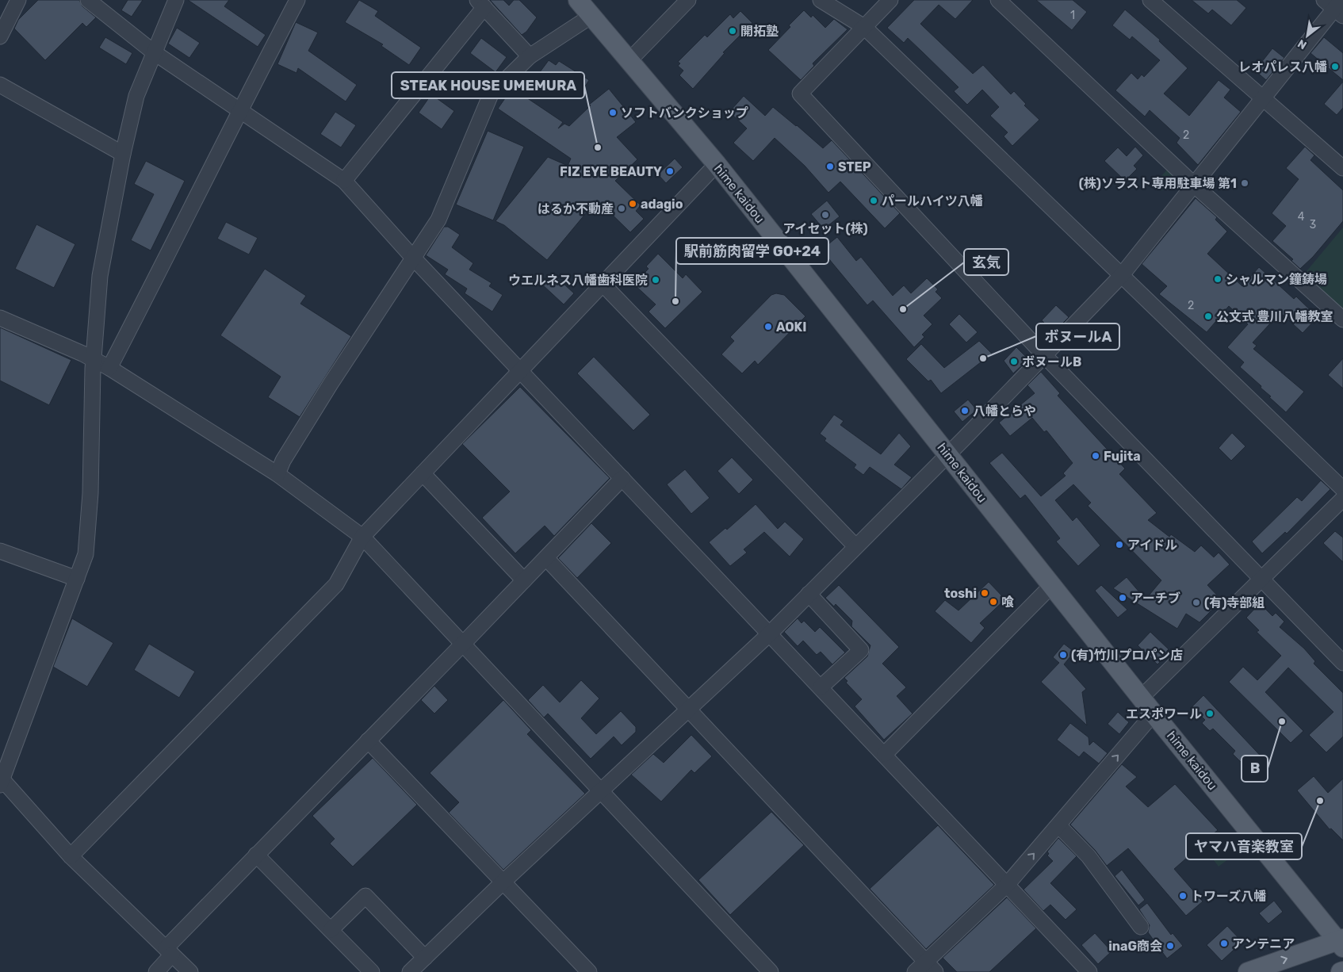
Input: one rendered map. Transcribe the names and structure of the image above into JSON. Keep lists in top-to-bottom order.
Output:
{
  "streets": {
    "main road": ["hime kaidou"]
  },
  "places": [
    "開拓塾",
    "レオパレス八幡",
    "ソフトバンクショップ",
    "STEAK HOUSE UMEMURA",
    "STEP",
    "FIZ EYE BEAUTY",
    "(株)ソラスト専用駐車場 第1",
    "パールハイツ八幡",
    "adagio",
    "はるか不動産",
    "アイセット(株)",
    "シャルマン鐘鋳場",
    "ウエルネス八幡歯科医院",
    "駅前筋肉留学 GO+24",
    "玄気",
    "公文式 豊川八幡教室",
    "AOKI",
    "ボヌールA",
    "ボヌールB",
    "八幡とらや",
    "Fujita",
    "アイドル",
    "toshi",
    "アーチブ",
    "喰",
    "(有)寺部組",
    "(有)竹川プロパン店",
    "エスポワール",
    "B",
    "ヤマハ音楽教室",
    "トワーズ八幡",
    "アンテニア",
    "inaG商会"
  ],
  "house_numbers": [
    "1",
    "2",
    "4",
    "3",
    "2"
  ],
  "north": "bottom left"
}
